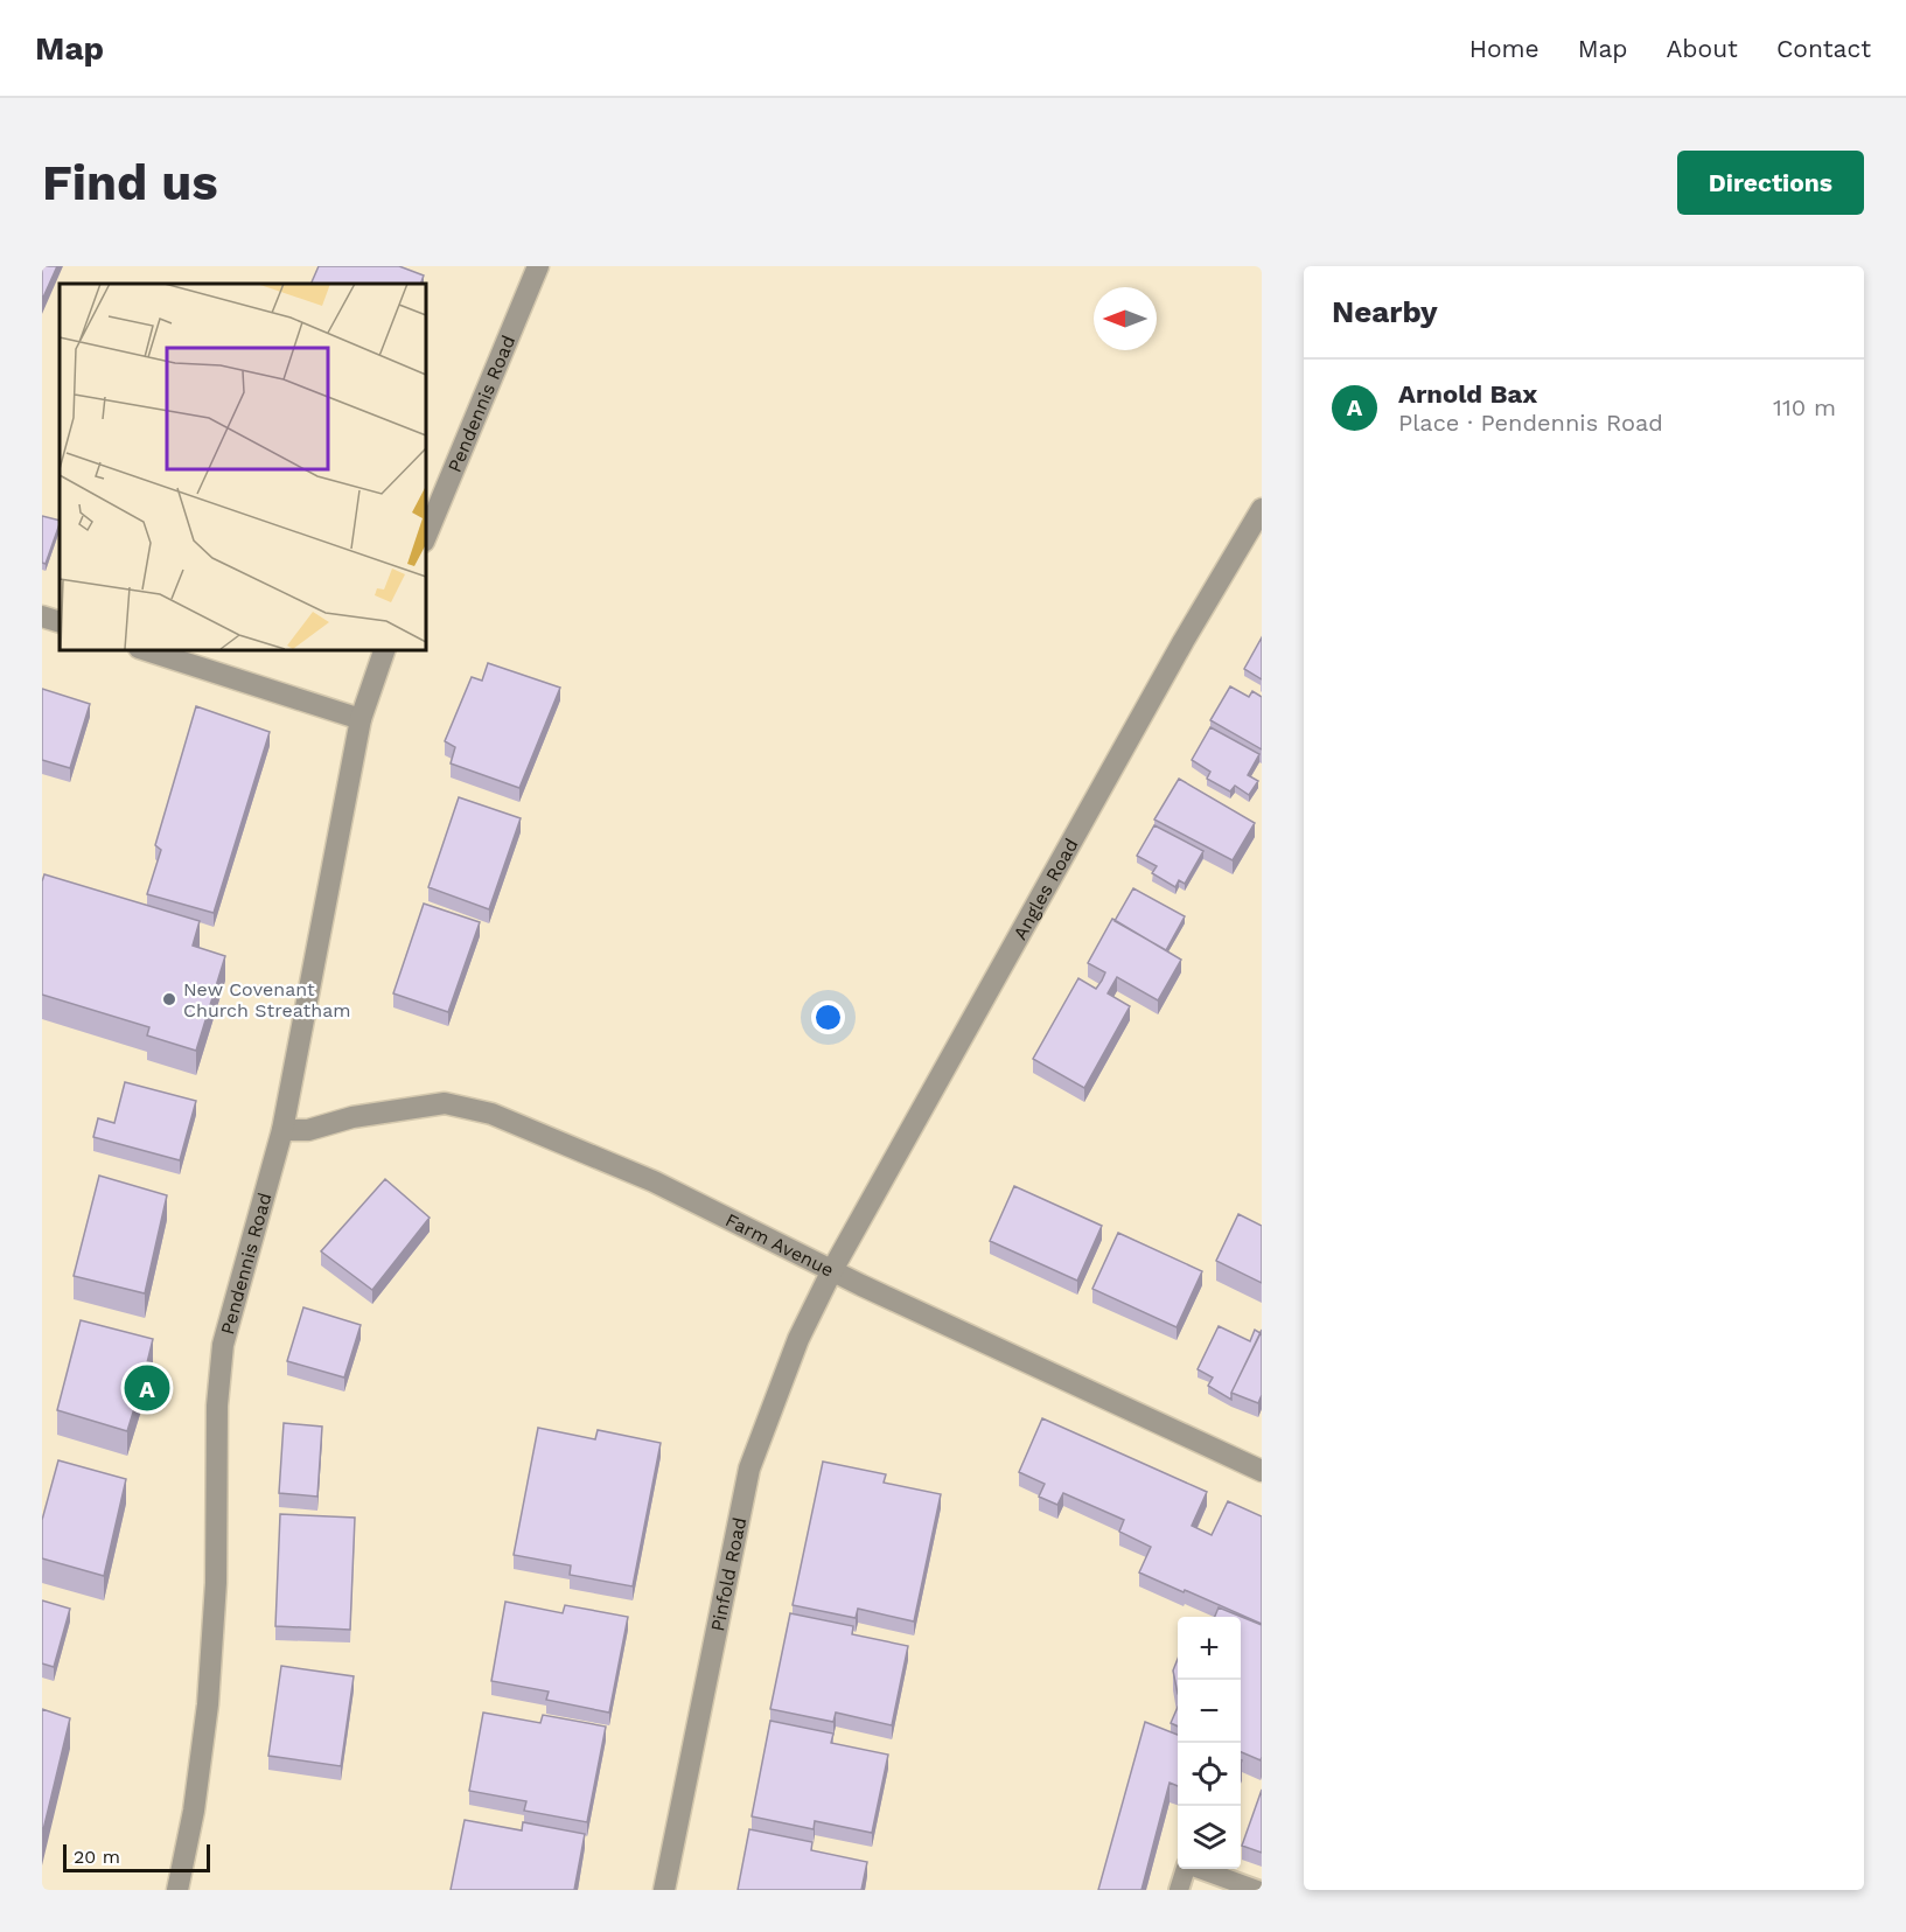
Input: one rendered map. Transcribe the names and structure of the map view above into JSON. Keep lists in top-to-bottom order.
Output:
{
  "streets": {
    "street": [
      "Pendennis Road",
      "Angles Road",
      "Farm Avenue",
      "Pinfold Road"
    ]
  },
  "crossings": [
    ["Pendennis Road", "Farm Avenue"],
    ["Angles Road", "Farm Avenue"],
    ["Angles Road", "Pinfold Road"],
    ["Farm Avenue", "Pinfold Road"]
  ],
  "places": ["New Covenant Church Streatham"],
  "scale_bar": "20 m",
  "north": "left",
  "page": {
    "header": "Map",
    "nav": [
      "Home",
      "Map",
      "About",
      "Contact"
    ],
    "buttons": "Directions",
    "title": "Find us",
    "heading": "Nearby",
    "list": [
      {
        "mark": "A",
        "name": "Arnold Bax",
        "note": "Place · Pendennis Road",
        "value": "110 m"
      }
    ],
    "pins": "A",
    "map_buttons": ["+", "−"],
    "scale": "20 m"
  }
}
